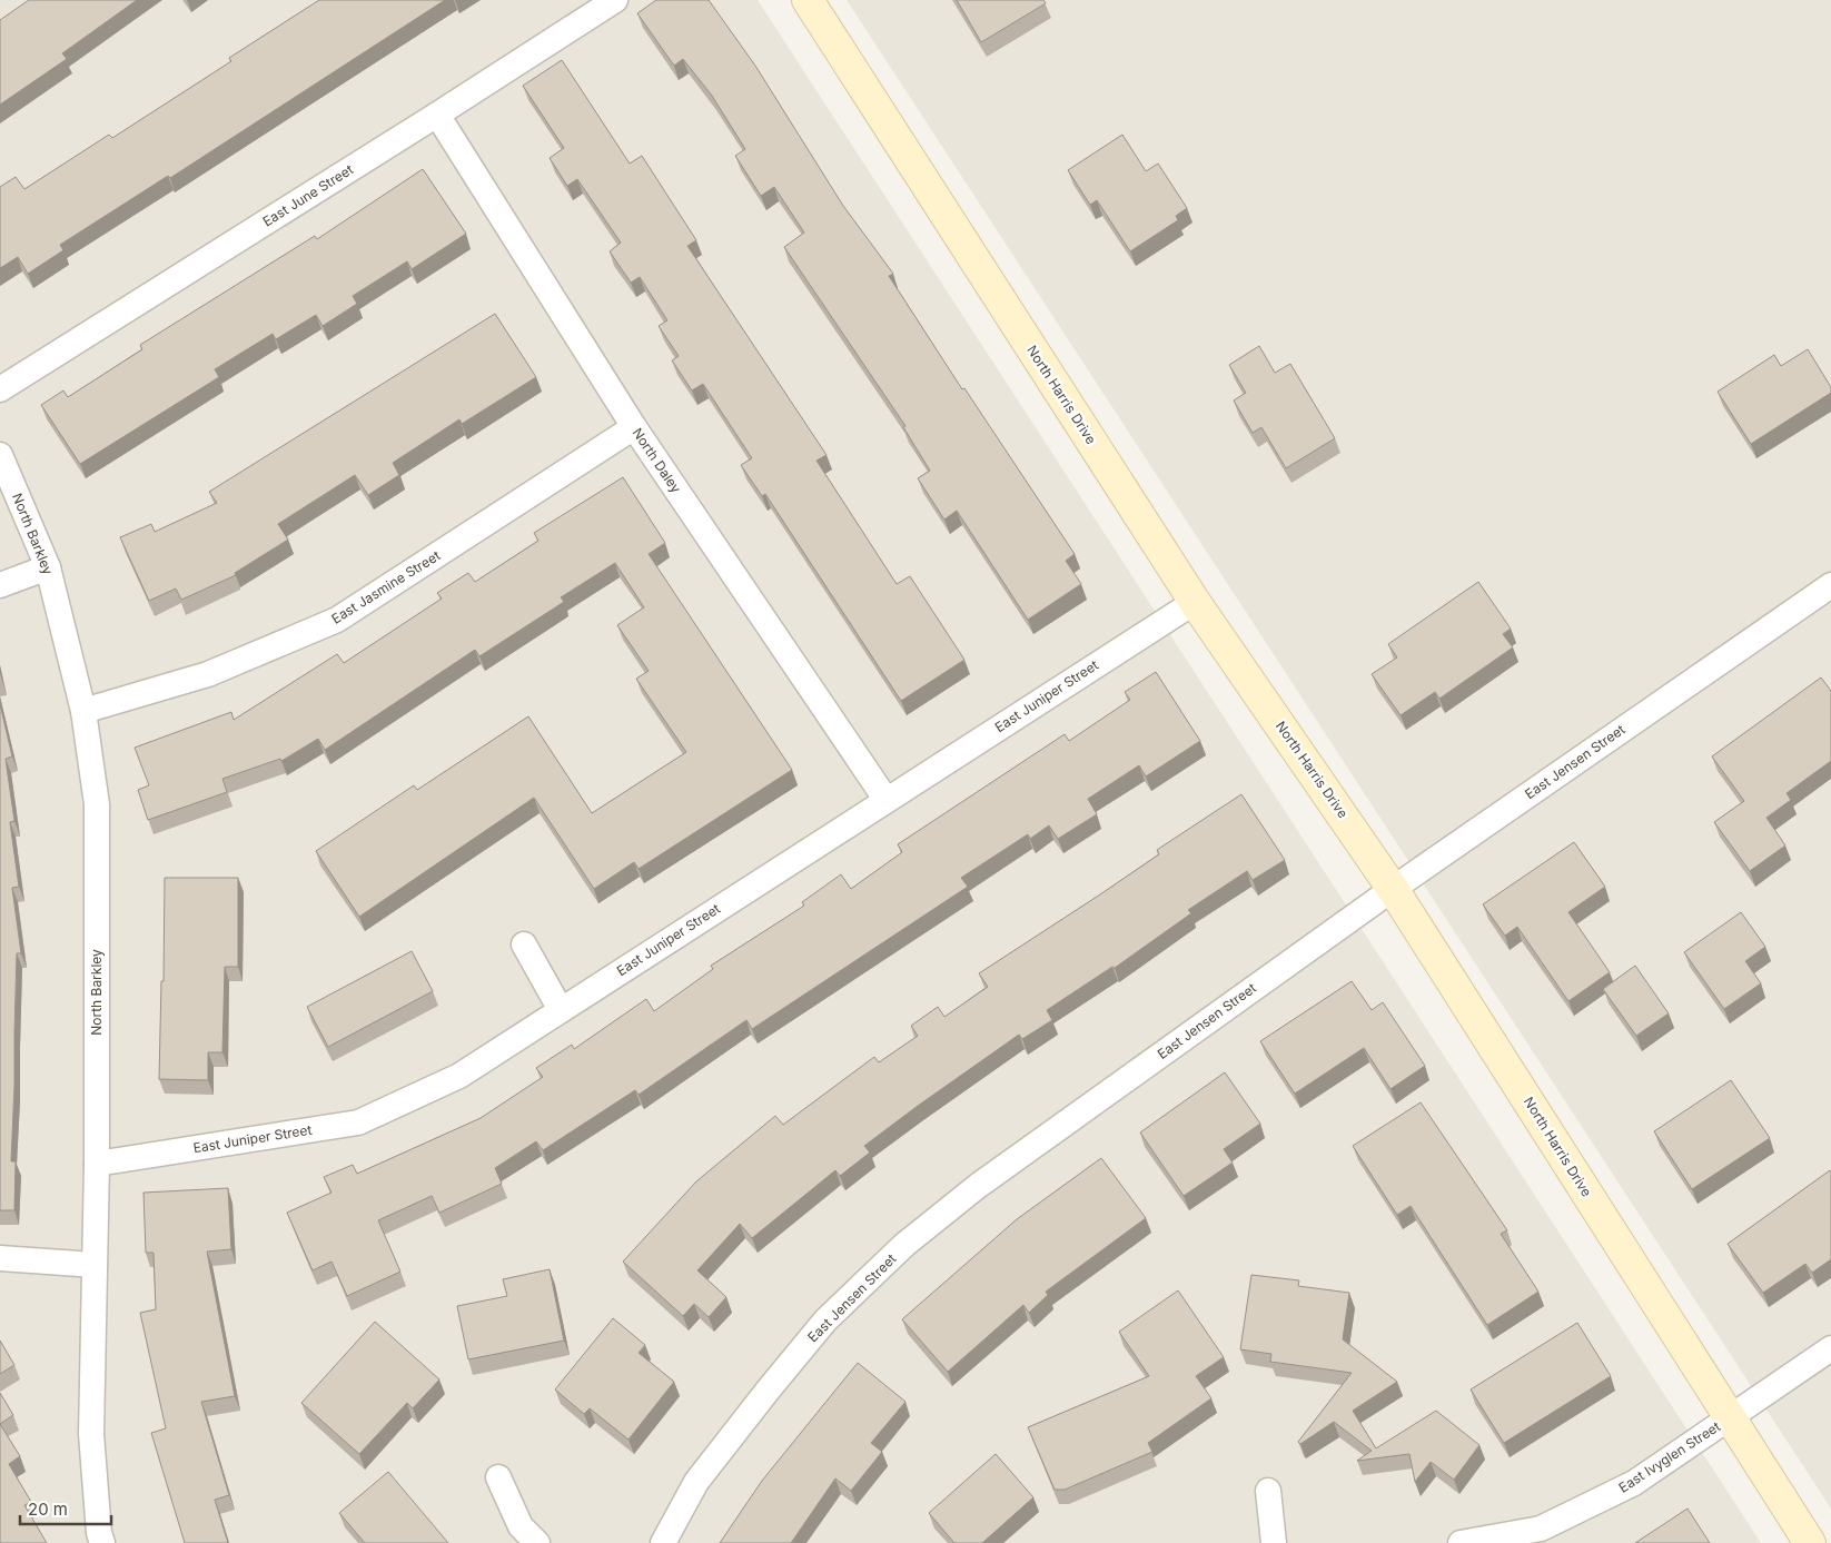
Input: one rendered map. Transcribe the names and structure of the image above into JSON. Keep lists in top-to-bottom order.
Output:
{
  "streets": {
    "street": [
      "East June Street",
      "North Harris Drive",
      "North Daley",
      "North Barkley",
      "East Jasmine Street",
      "East Juniper Street",
      "East Jensen Street",
      "East Ivyglen Street"
    ]
  },
  "crossings": [
    ["East June Street", "North Daley"],
    ["North Harris Drive", "East Juniper Street"],
    ["North Harris Drive", "East Jensen Street"],
    ["North Harris Drive", "East Ivyglen Street"],
    ["North Daley", "East Jasmine Street"],
    ["North Daley", "East Juniper Street"],
    ["North Barkley", "East Jasmine Street"],
    ["North Barkley", "East Juniper Street"]
  ],
  "scale_bar": "20 m"
}
